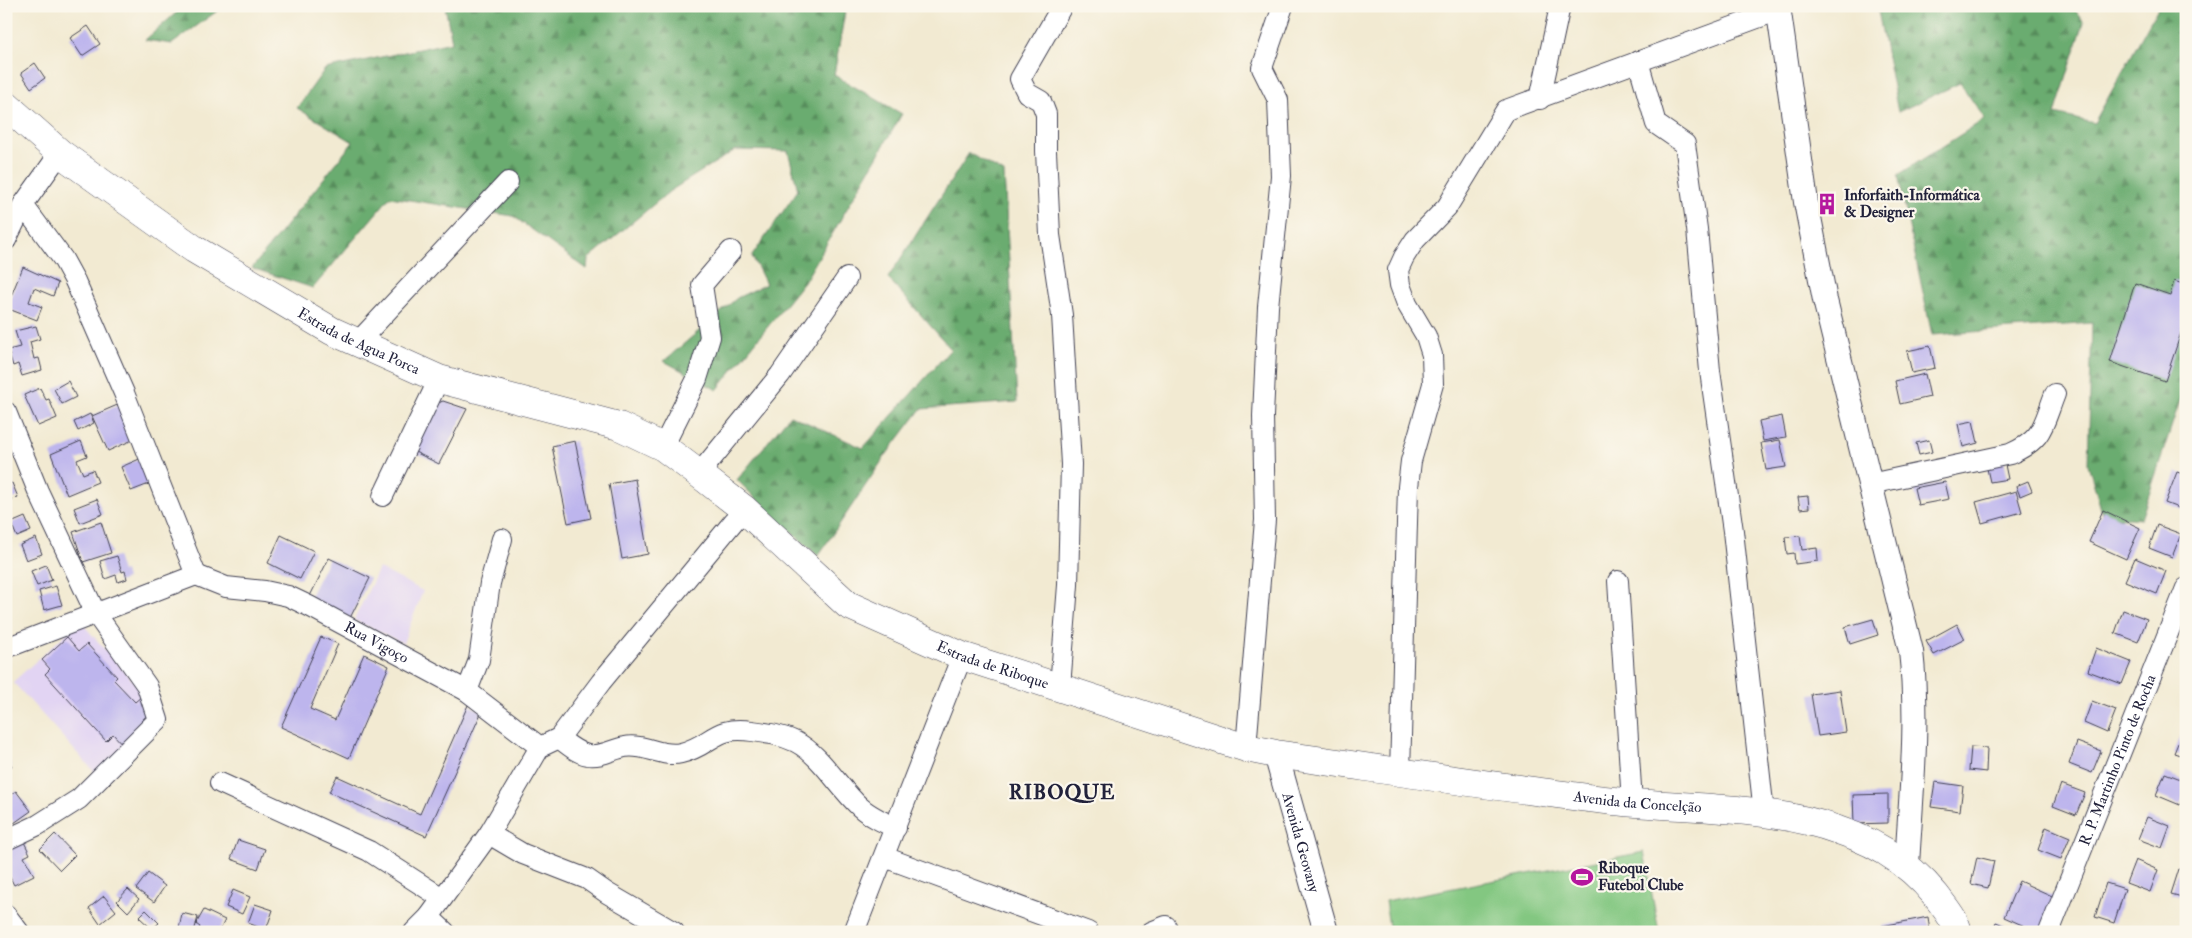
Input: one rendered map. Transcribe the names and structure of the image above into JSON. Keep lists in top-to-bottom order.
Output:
{
  "streets": {
    "main road": ["Estrada de Agua Porca", "Estrada de Riboque", "Avenida da Concelção"],
    "street": ["Rua Vigoço", "R. P. Martinho Pinto de Rocha", "Avenida Geovany"]
  },
  "crossings": [
    ["Estrada de Agua Porca", "Estrada de Riboque"],
    ["Estrada de Riboque", "Avenida da Concelção"],
    ["Estrada de Riboque", "Avenida Geovany"],
    ["Avenida da Concelção", "Avenida Geovany"]
  ],
  "districts": ["RIBOQUE"],
  "places": {
    "building": ["Inforfaith-Informática & Designer"],
    "sports": ["Riboque Futebol Clube"]
  }
}
